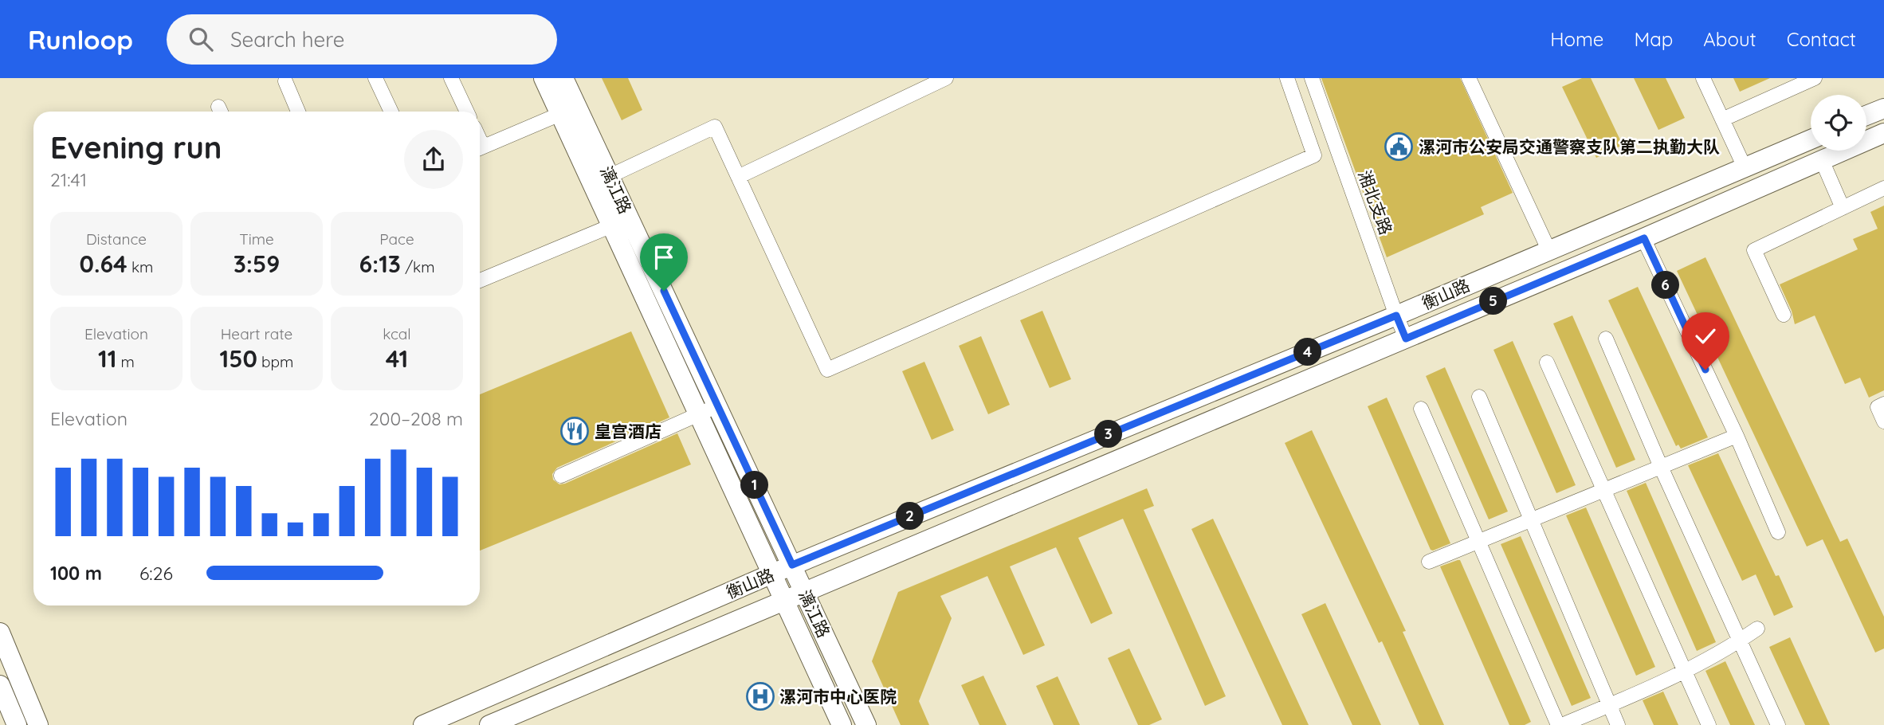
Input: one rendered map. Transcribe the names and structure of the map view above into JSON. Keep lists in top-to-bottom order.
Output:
{
  "streets": {
    "street": ["漓江路", "湘北支路", "衡山路"]
  },
  "crossings": [
    ["漓江路", "衡山路"],
    ["湘北支路", "衡山路"]
  ],
  "places": {
    "public building": ["漯河市公安局交通警察支队第二执勤大队"],
    "restaurant": ["皇宫酒店"],
    "hospital": ["漯河市中心医院"]
  },
  "page": {
    "header": "Runloop",
    "search": "Search here",
    "nav": [
      "Home",
      "Map",
      "About",
      "Contact"
    ],
    "heading": ["Evening run", "21:41"],
    "stats": [
      ["Distance", "0.64 km"],
      ["Time", "3:59"],
      ["Pace", "6:13 /km"],
      ["Elevation", "11 m"],
      ["Heart rate", "150 bpm"],
      ["kcal", "41"]
    ],
    "pins": [
      "6",
      "5",
      "4",
      "3",
      "1",
      "2"
    ],
    "chart": ["Elevation", "200–208 m"],
    "list": [
      {
        "name": "100 m",
        "note": "6:26"
      }
    ]
  }
}
